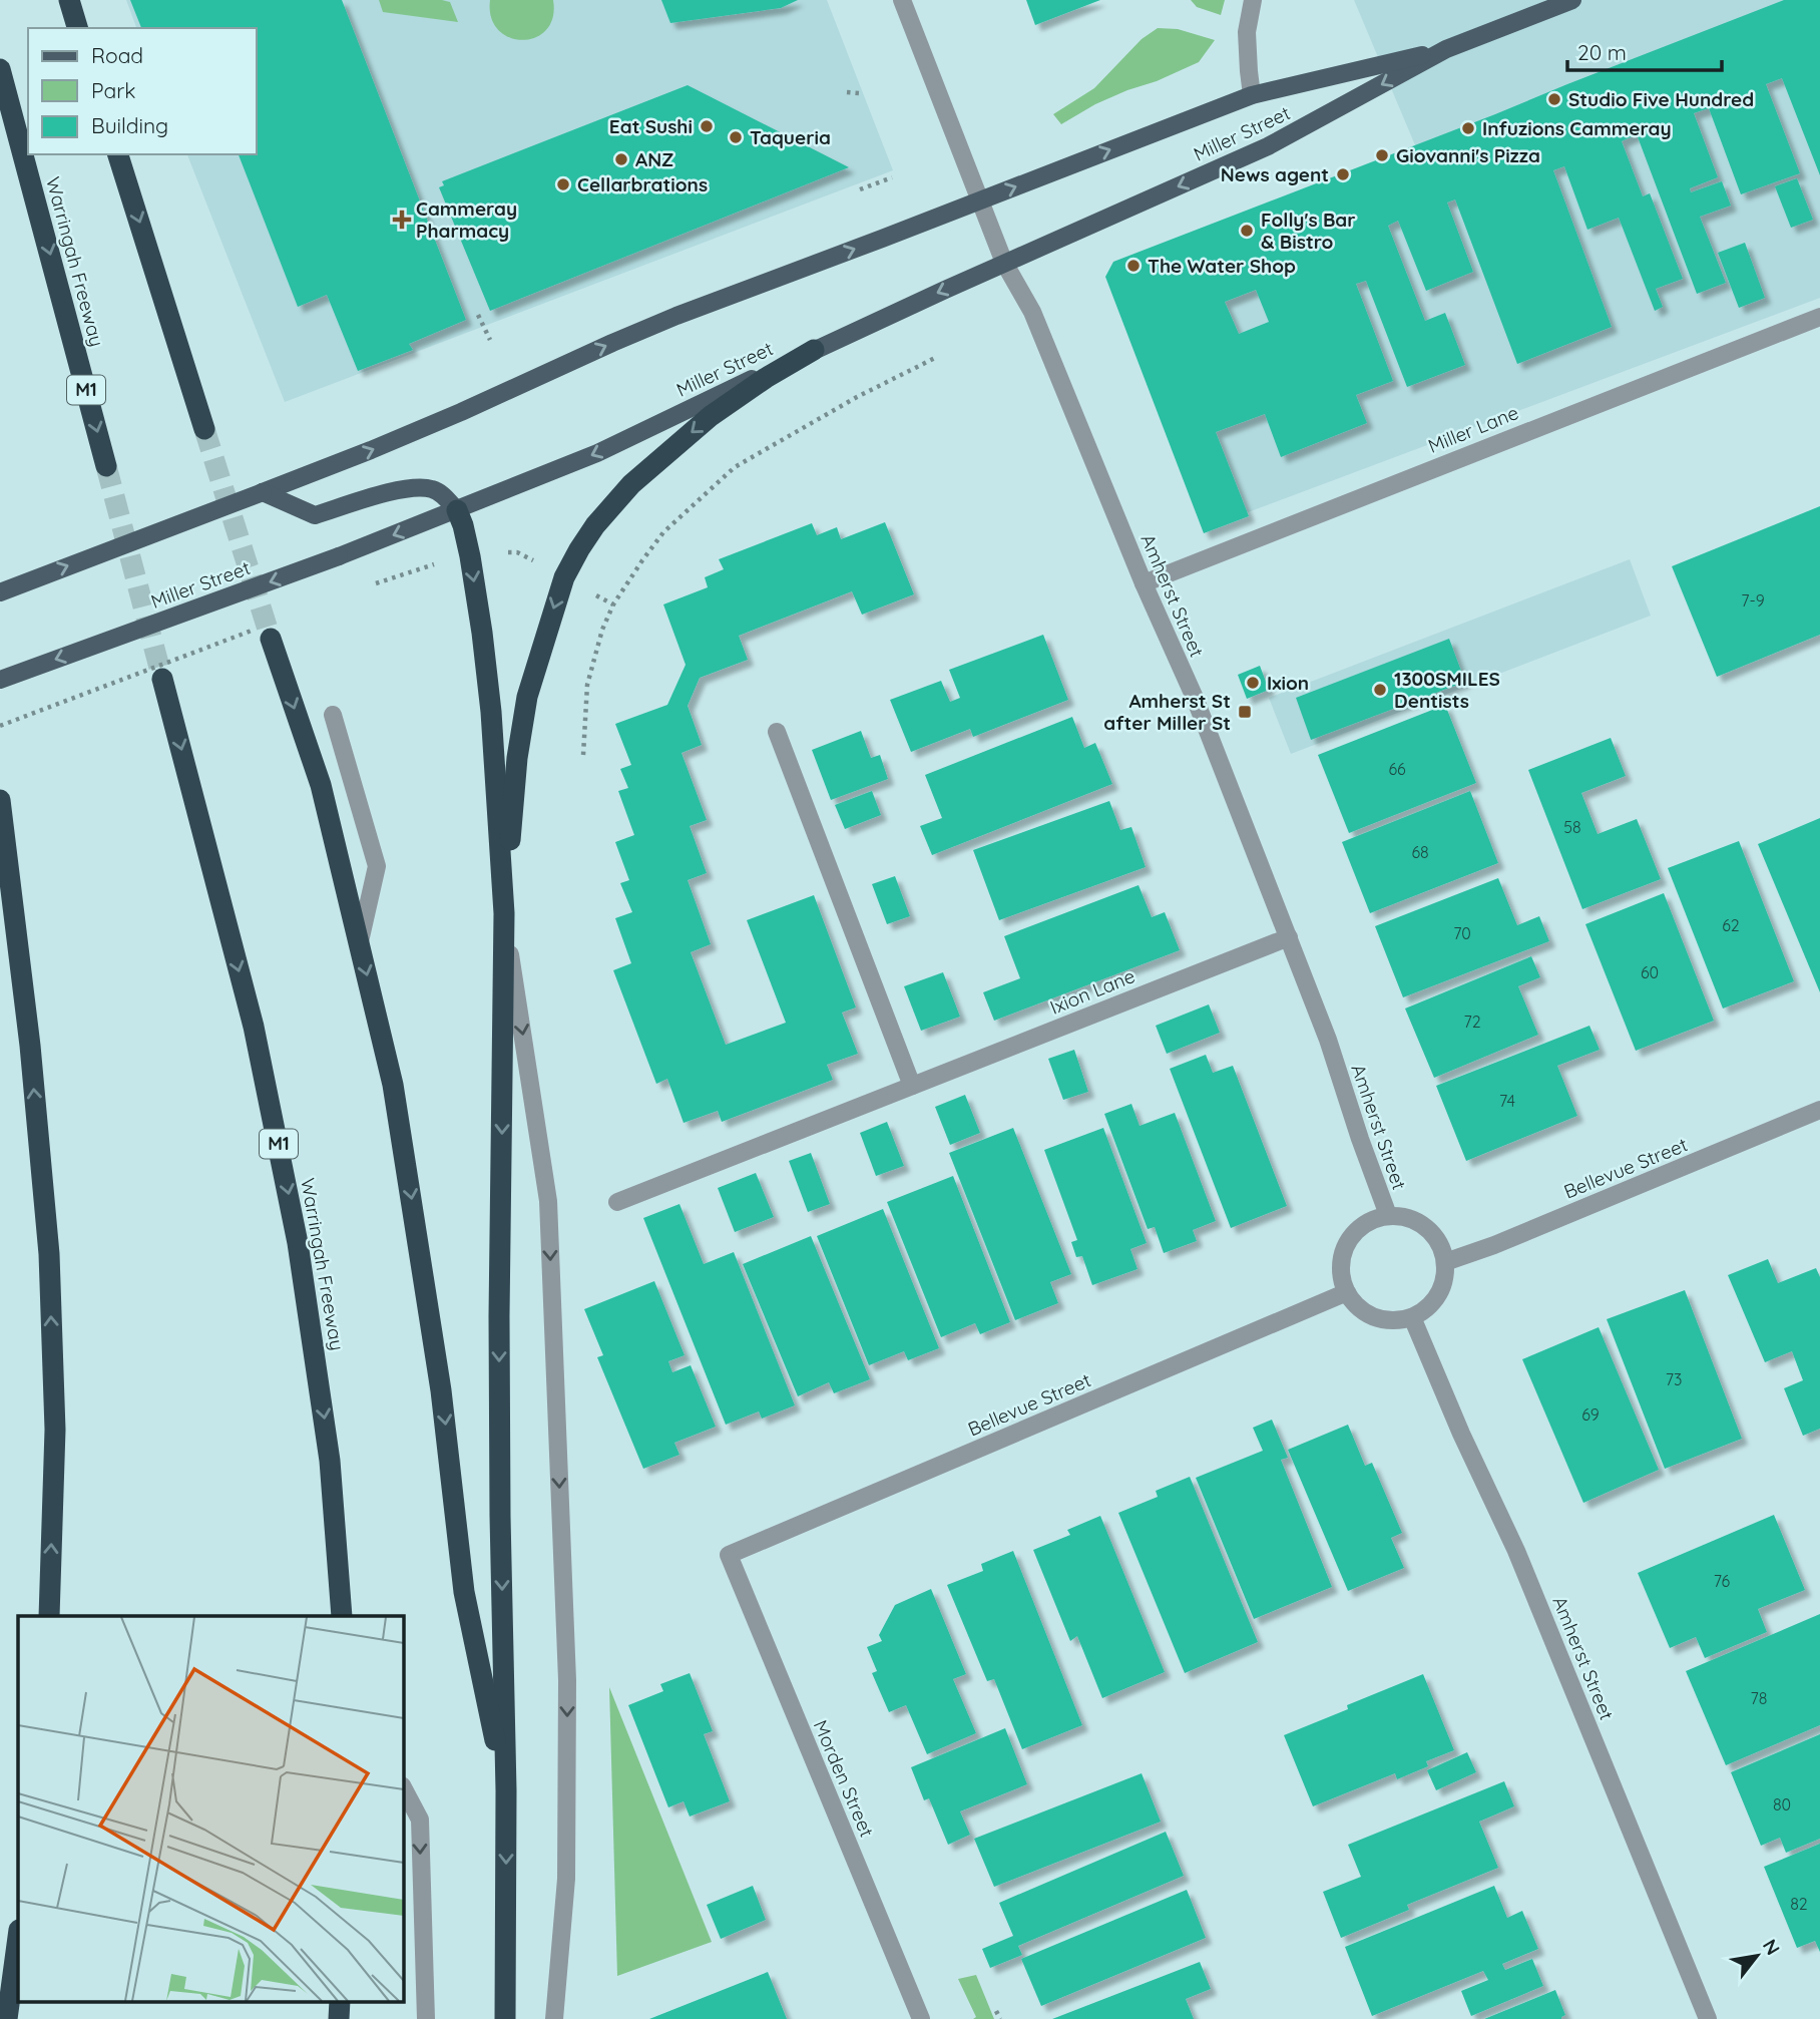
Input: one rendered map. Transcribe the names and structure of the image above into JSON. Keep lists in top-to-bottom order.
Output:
{
  "streets": {
    "highway": ["Warringah Freeway", "M1"],
    "main road": ["Miller Street"],
    "street": [
      "Miller Lane",
      "Amherst Street",
      "Ixion Lane",
      "Bellevue Street",
      "Morden Street"
    ]
  },
  "crossings": [
    ["Miller Street", "Amherst Street"],
    ["Miller Lane", "Amherst Street"],
    ["Amherst Street", "Ixion Lane"],
    ["Amherst Street", "Bellevue Street"],
    ["Bellevue Street", "Morden Street"]
  ],
  "places": {
    "other": [
      "Studio Five Hundred",
      "Eat Sushi",
      "Infuzions Cammeray",
      "Taqueria",
      "Giovanni's Pizza",
      "ANZ",
      "News agent",
      "Cellarbrations",
      "Folly's Bar & Bistro",
      "The Water Shop",
      "Ixion",
      "1300SMILES Dentists"
    ],
    "health": ["Cammeray Pharmacy"],
    "transit": ["Amherst St after Miller St"]
  },
  "house_numbers": [
    "7-9",
    "66",
    "58",
    "68",
    "62",
    "70",
    "60",
    "72",
    "74",
    "73",
    "69",
    "76",
    "78",
    "80",
    "82"
  ],
  "legend": ["Road", "Park", "Building"],
  "scale_bar": "20 m",
  "north": "top right"
}
